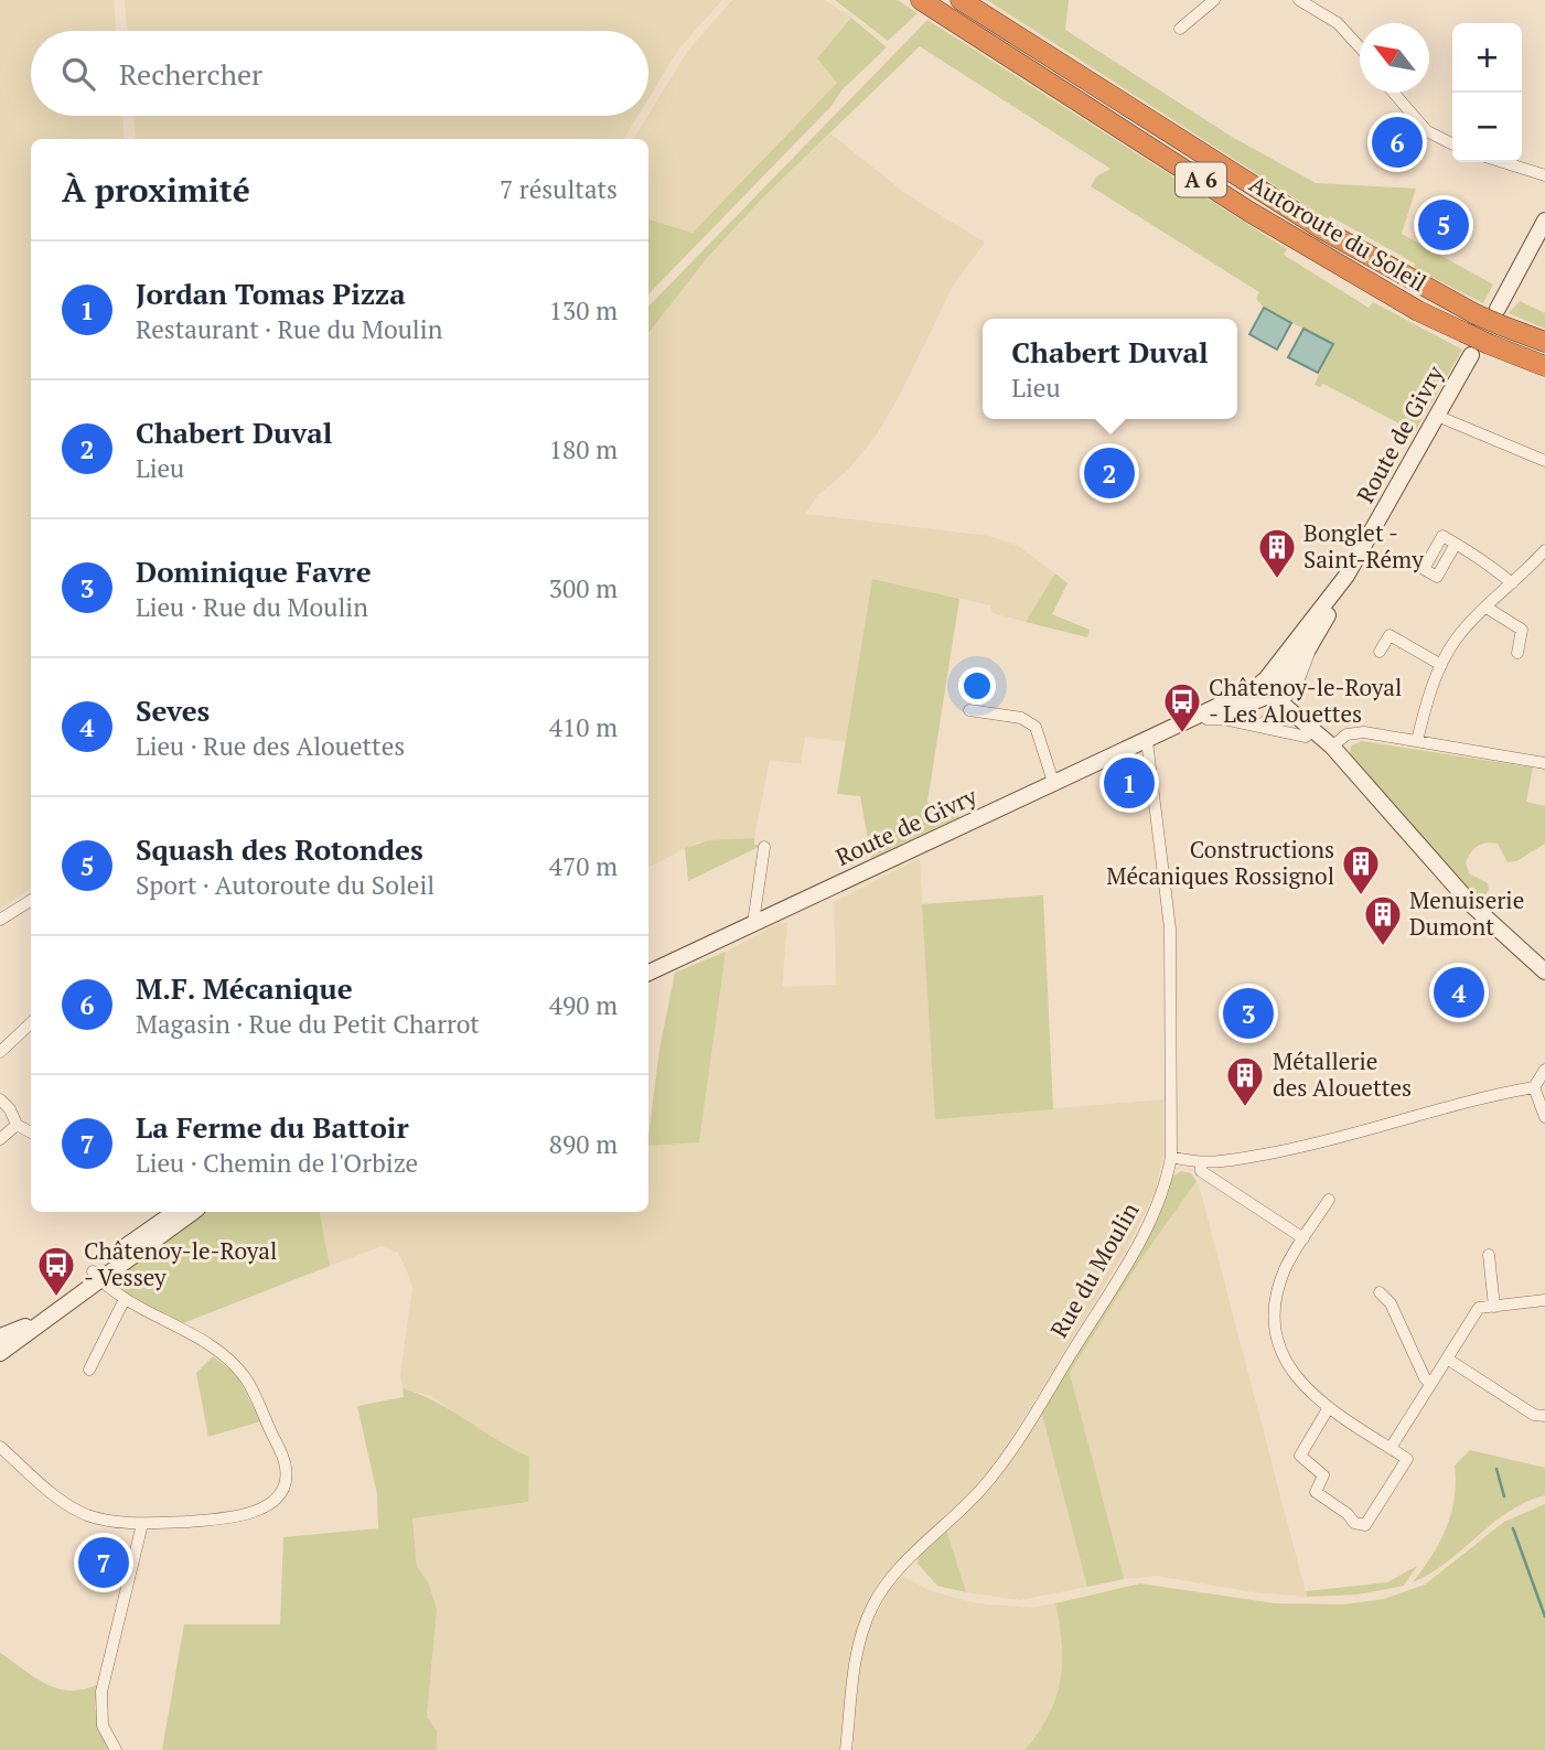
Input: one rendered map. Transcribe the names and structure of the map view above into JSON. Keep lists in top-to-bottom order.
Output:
{
  "streets": {
    "highway": ["A 6", "Autoroute du Soleil"],
    "main road": ["Route de Givry"],
    "street": ["Rue du Moulin"]
  },
  "crossings": [
    ["Route de Givry", "Rue du Moulin"]
  ],
  "places": {
    "building": [
      "Bonglet - Saint-Rémy",
      "Constructions Mécaniques Rossignol",
      "Menuiserie Dumont",
      "Métallerie des Alouettes"
    ],
    "bus stop": ["Châtenoy-le-Royal - Les Alouettes", "Châtenoy-le-Royal - Vessey"]
  },
  "north": "top left",
  "page": {
    "map_buttons": ["+", "−"],
    "search": "Rechercher",
    "pins": [
      "6",
      "5",
      "2",
      "1",
      "4",
      "3",
      "7"
    ],
    "heading": ["À proximité", "7 résultats"],
    "list": [
      {
        "mark": "1",
        "name": "Jordan Tomas Pizza",
        "note": "Restaurant · Rue du Moulin",
        "value": "130 m"
      },
      {
        "mark": "2",
        "name": "Chabert Duval",
        "note": "Lieu",
        "value": "180 m"
      },
      {
        "mark": "3",
        "name": "Dominique Favre",
        "note": "Lieu · Rue du Moulin",
        "value": "300 m"
      },
      {
        "mark": "4",
        "name": "Seves",
        "note": "Lieu · Rue des Alouettes",
        "value": "410 m"
      },
      {
        "mark": "5",
        "name": "Squash des Rotondes",
        "note": "Sport · Autoroute du Soleil",
        "value": "470 m"
      },
      {
        "mark": "6",
        "name": "M.F. Mécanique",
        "note": "Magasin · Rue du Petit Charrot",
        "value": "490 m"
      },
      {
        "mark": "7",
        "name": "La Ferme du Battoir",
        "note": "Lieu · Chemin de l'Orbize",
        "value": "890 m"
      }
    ],
    "popup": ["Chabert Duval", "Lieu"]
  }
}
